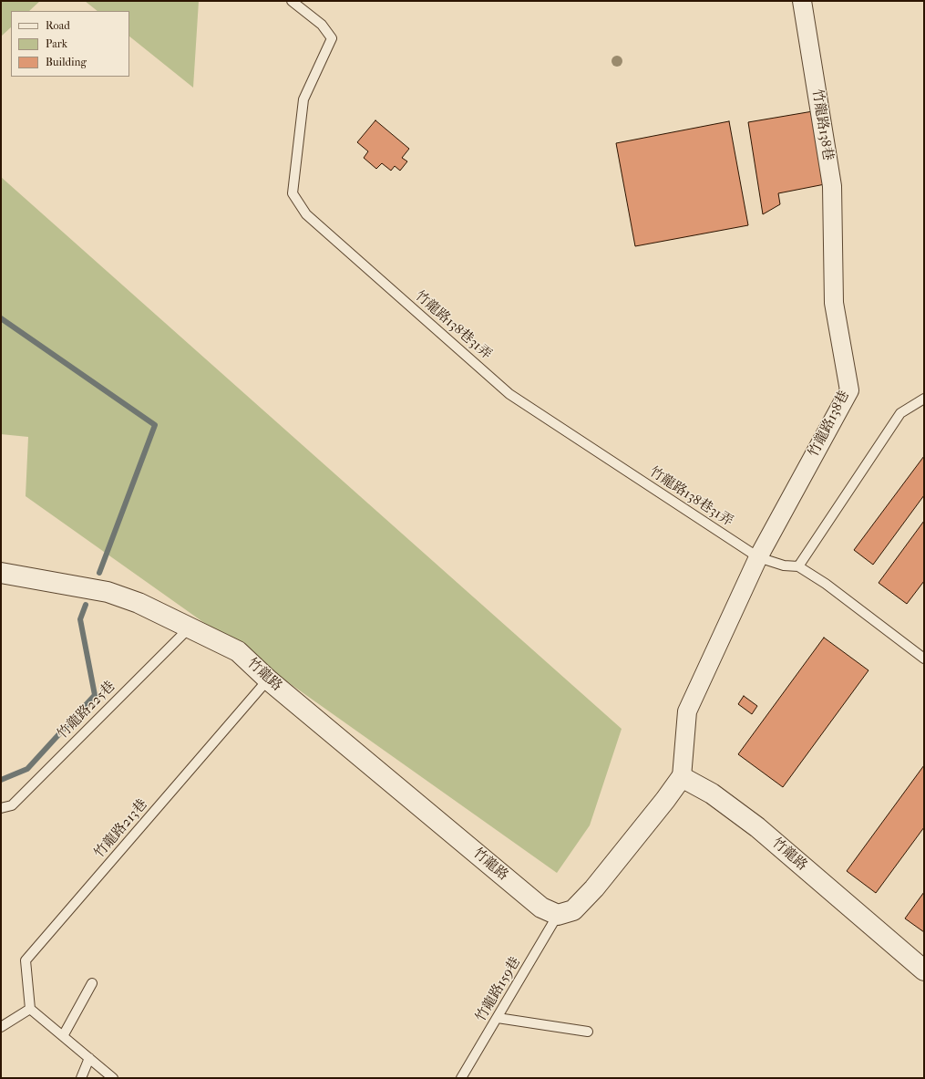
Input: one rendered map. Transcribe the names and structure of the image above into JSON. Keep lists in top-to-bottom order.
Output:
{
  "streets": {
    "street": ["竹龍路138巷", "竹龍路"],
    "lane": [
      "竹龍路138巷31弄",
      "竹龍路225巷",
      "竹龍路213巷",
      "竹龍路159巷"
    ]
  },
  "crossings": [
    ["竹龍路138巷", "竹龍路138巷31弄"],
    ["竹龍路138巷", "竹龍路"],
    ["竹龍路", "竹龍路225巷"],
    ["竹龍路", "竹龍路213巷"],
    ["竹龍路", "竹龍路159巷"]
  ],
  "legend": ["Road", "Park", "Building"]
}
